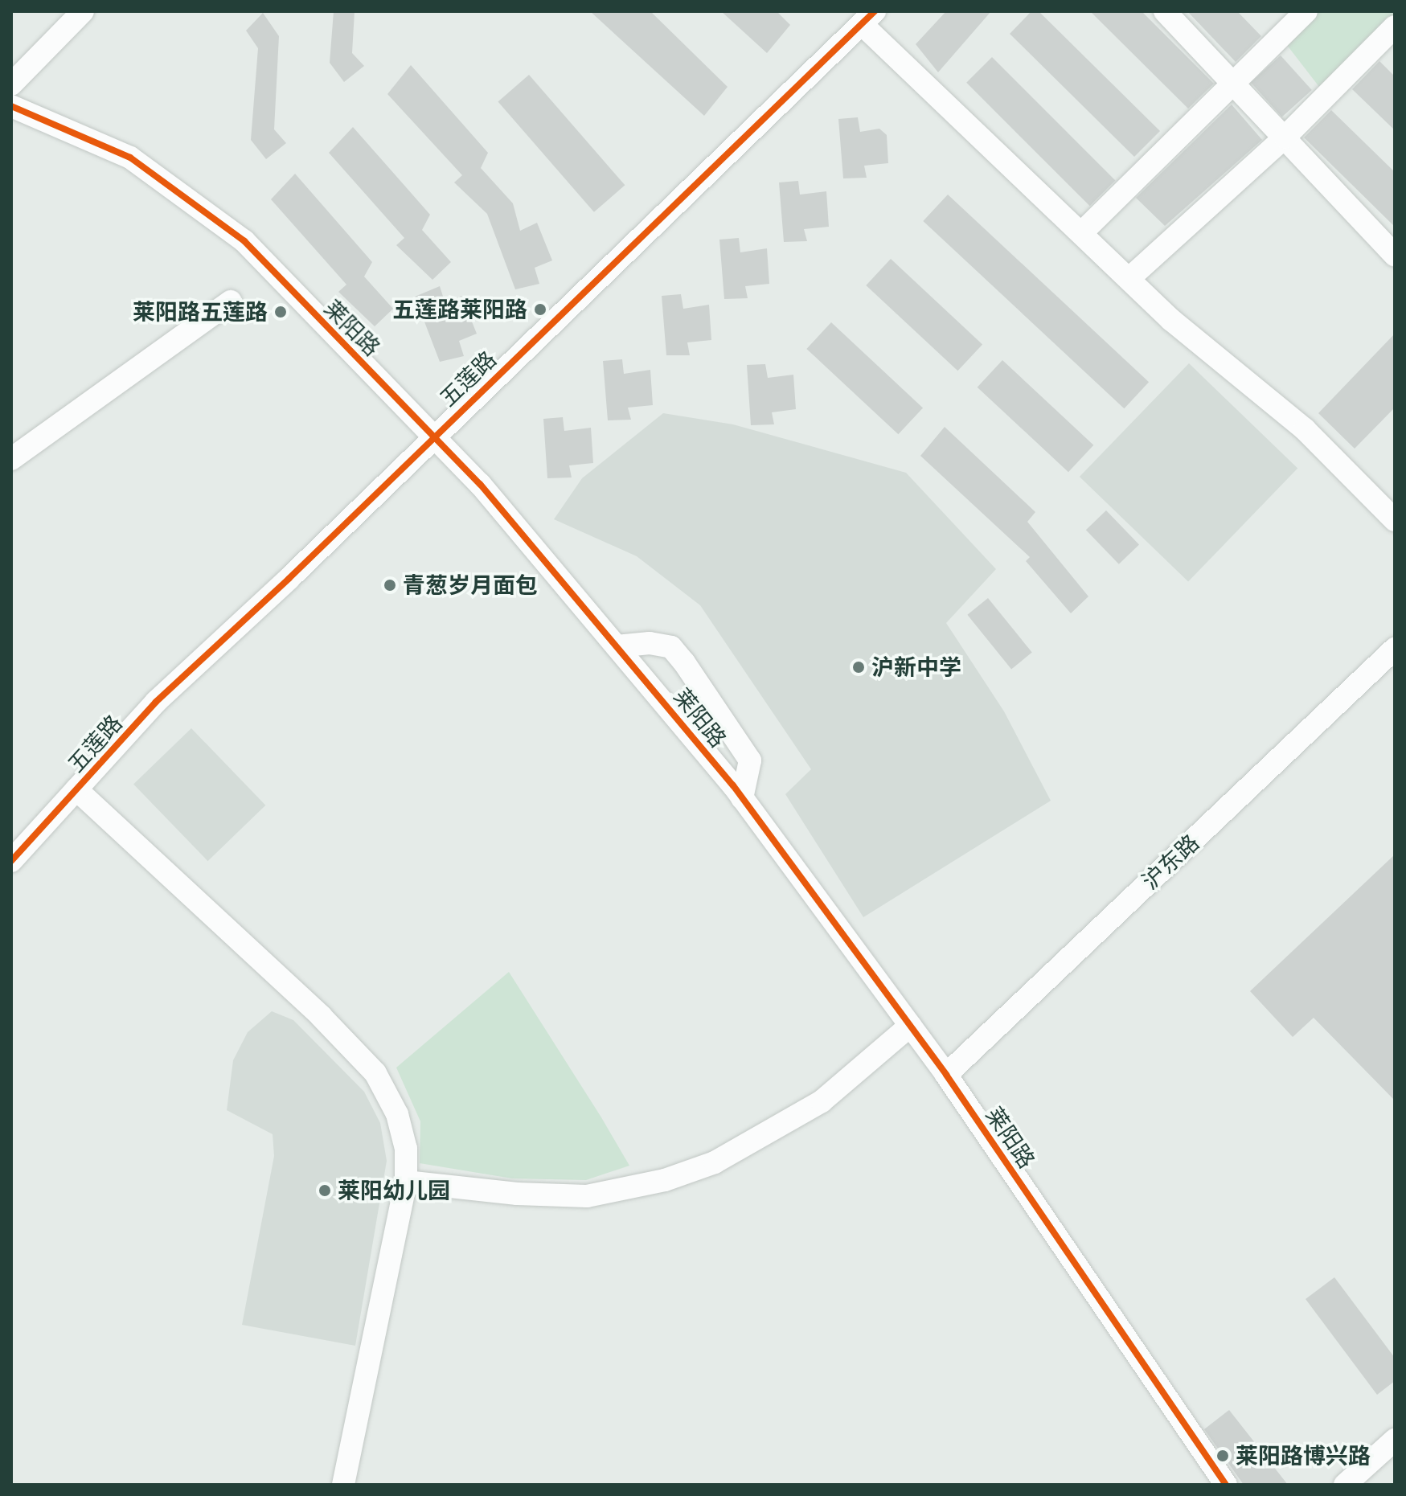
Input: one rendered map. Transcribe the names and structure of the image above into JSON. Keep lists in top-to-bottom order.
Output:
{
  "streets": {
    "street": ["莱阳路", "五莲路", "沪东路"]
  },
  "crossings": [
    ["莱阳路", "五莲路"],
    ["莱阳路", "沪东路"]
  ],
  "places": [
    "五莲路莱阳路",
    "莱阳路五莲路",
    "青葱岁月面包",
    "沪新中学",
    "莱阳幼儿园",
    "莱阳路博兴路"
  ]
}
